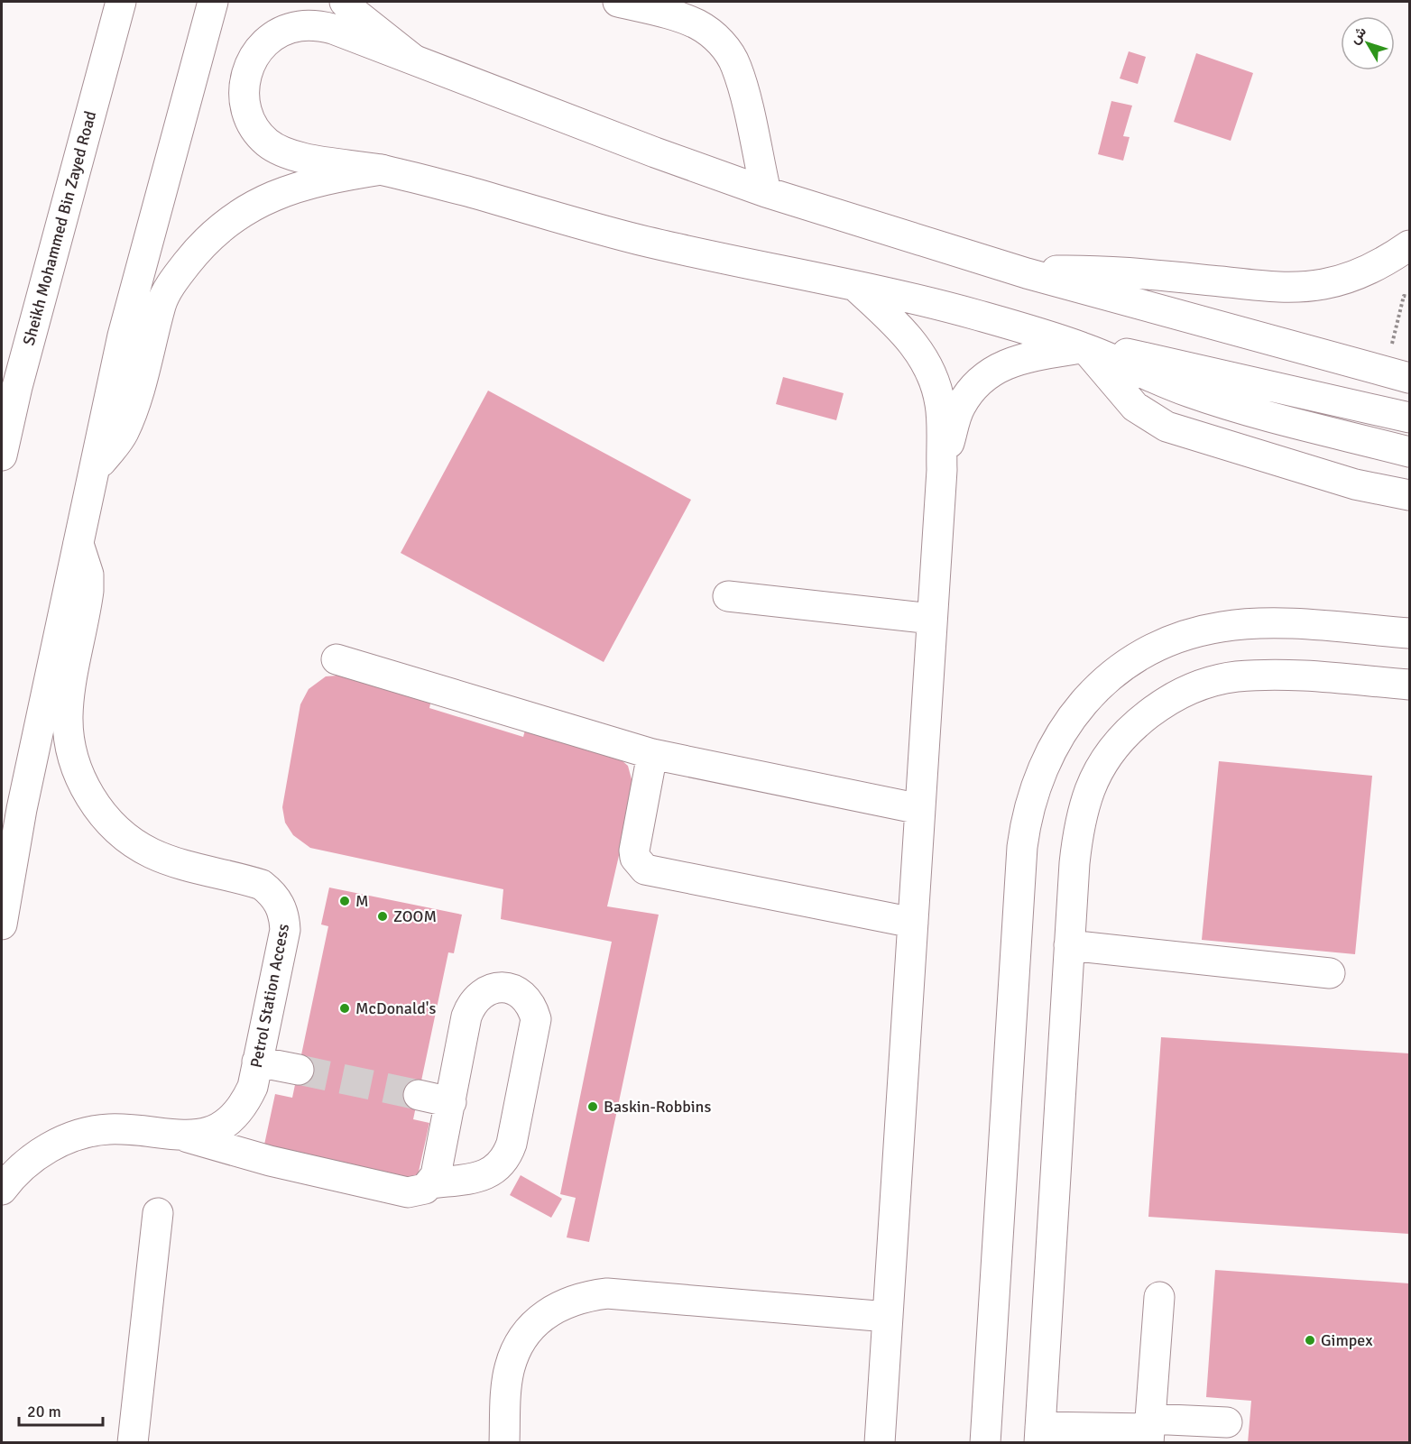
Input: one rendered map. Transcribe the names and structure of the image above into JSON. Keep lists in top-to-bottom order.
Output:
{
  "streets": {
    "main road": ["Sheikh Mohammed Bin Zayed Road", "Petrol Station Access"]
  },
  "places": [
    "M",
    "ZOOM",
    "McDonald's",
    "Baskin-Robbins",
    "Gimpex"
  ],
  "scale_bar": "20 m",
  "north": "top left"
}
